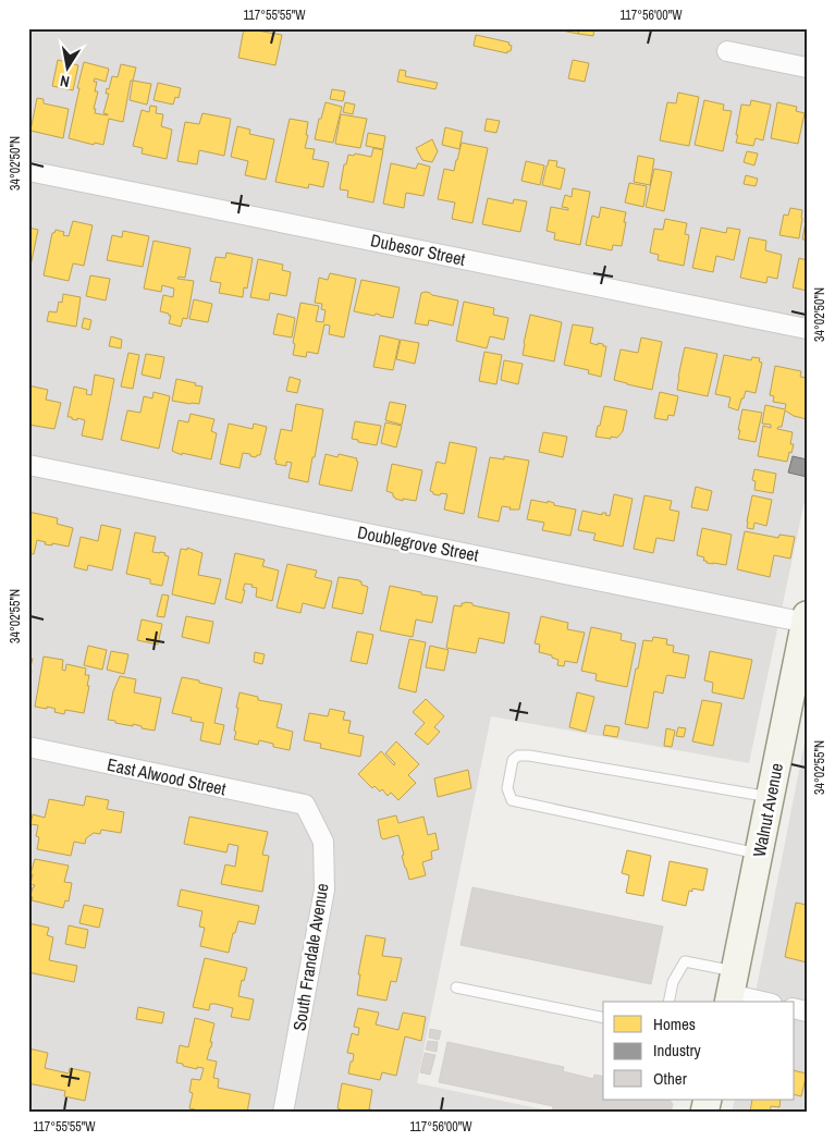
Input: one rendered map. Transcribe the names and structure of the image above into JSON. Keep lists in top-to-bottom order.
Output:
{
  "streets": {
    "street": [
      "Dubesor Street",
      "Doublegrove Street",
      "East Alwood Street",
      "Walnut Avenue",
      "South Frandale Avenue"
    ]
  },
  "crossings": [
    ["Doublegrove Street", "Walnut Avenue"],
    ["East Alwood Street", "South Frandale Avenue"]
  ],
  "legend": ["Homes", "Industry", "Other"],
  "north": "bottom",
  "coordinates": [
    "117°55'55\"W",
    "117°56'00\"W",
    "34°02'50\"N",
    "34°02'55\"N"
  ]
}
